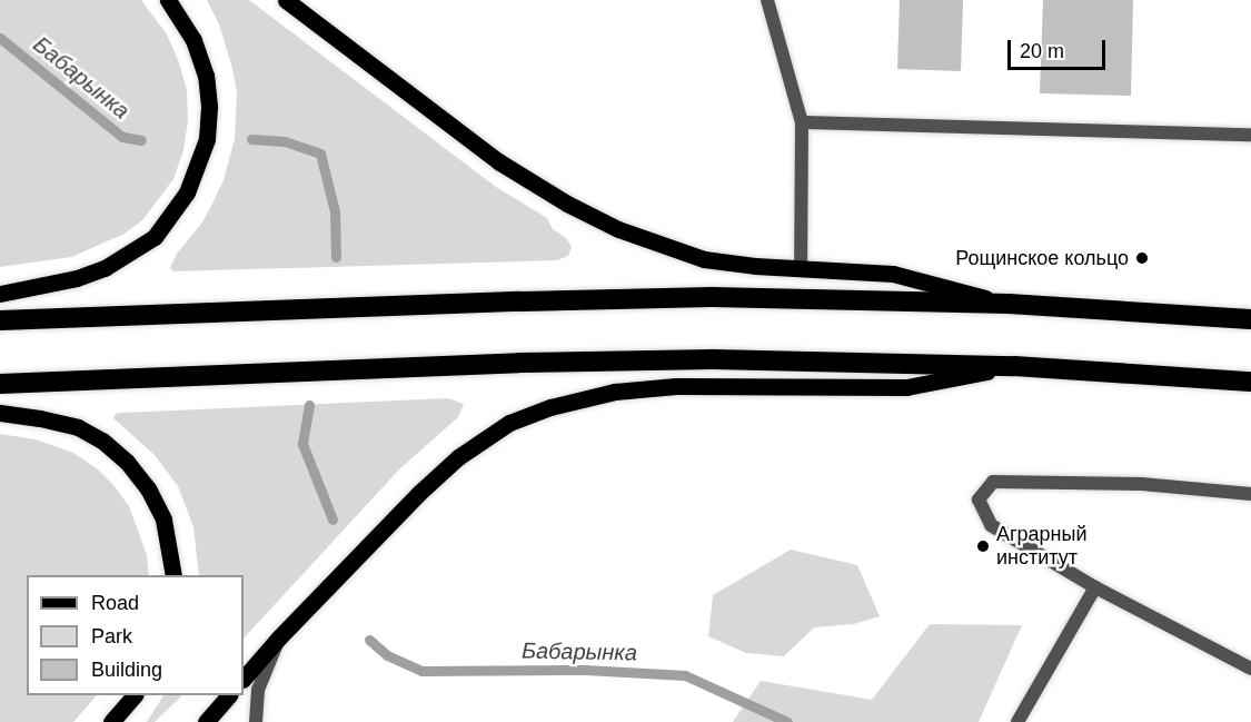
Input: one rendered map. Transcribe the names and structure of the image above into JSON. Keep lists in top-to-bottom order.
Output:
{
  "water": ["Бабарынка"],
  "places": ["Рощинское кольцо", "Аграрный институт"],
  "legend": ["Road", "Park", "Building"],
  "scale_bar": "20 m"
}
